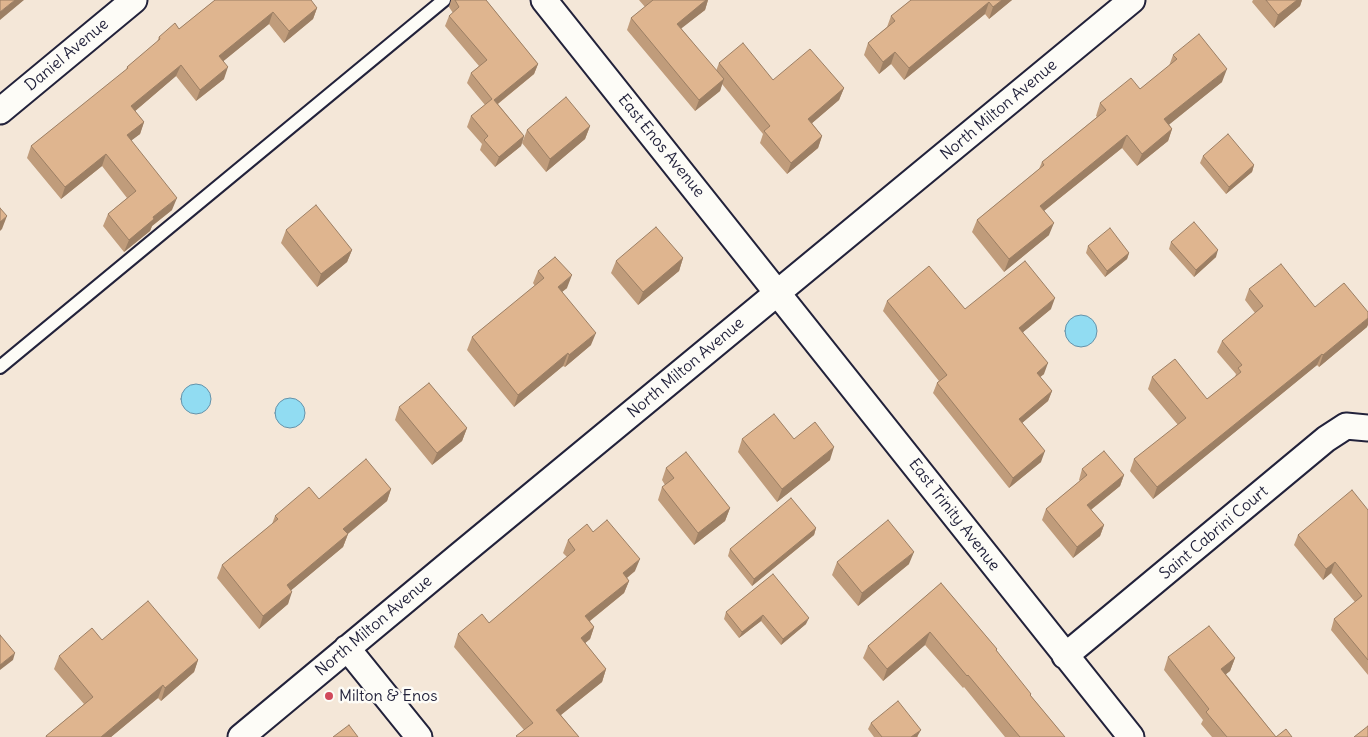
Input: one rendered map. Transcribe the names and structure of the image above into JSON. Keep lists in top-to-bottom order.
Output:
{
  "streets": {
    "street": [
      "Daniel Avenue",
      "North Milton Avenue",
      "East Enos Avenue",
      "East Trinity Avenue",
      "Saint Cabrini Court"
    ]
  },
  "crossings": [
    ["North Milton Avenue", "East Enos Avenue"],
    ["North Milton Avenue", "East Trinity Avenue"],
    ["East Enos Avenue", "East Trinity Avenue"],
    ["East Trinity Avenue", "Saint Cabrini Court"]
  ],
  "places": ["Milton & Enos"]
}
